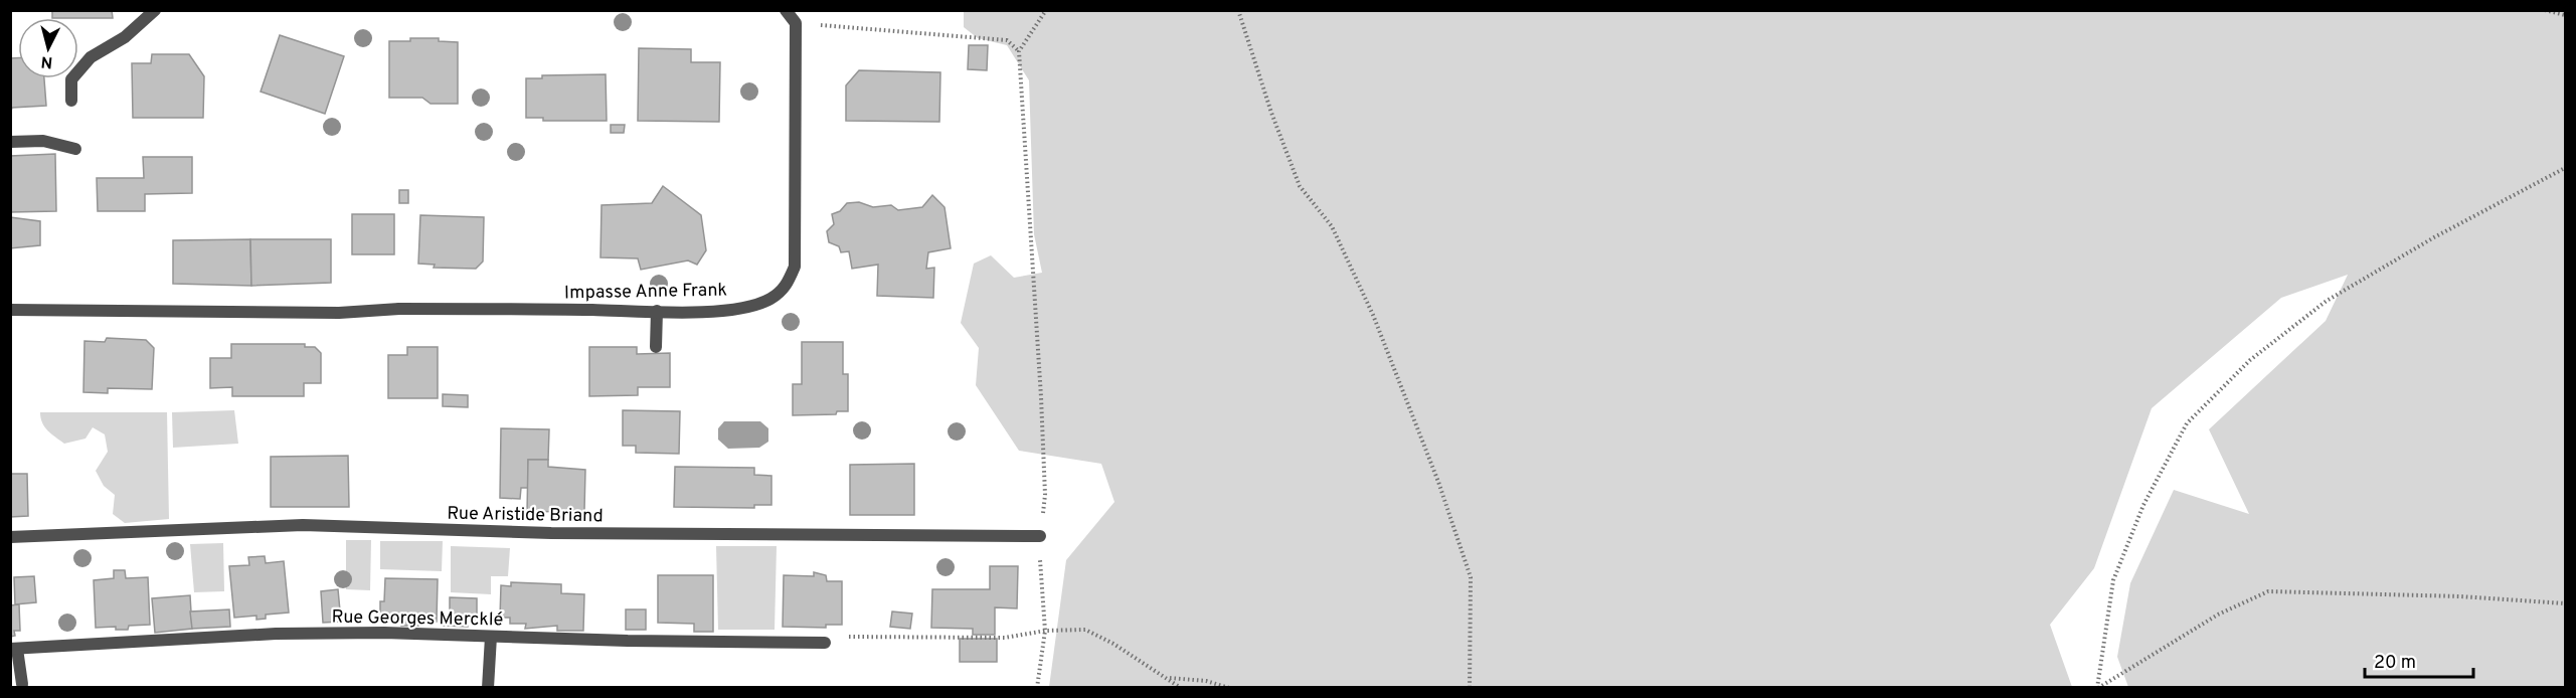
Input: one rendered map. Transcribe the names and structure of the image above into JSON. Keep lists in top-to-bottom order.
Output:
{
  "streets": {
    "street": ["Impasse Anne Frank", "Rue Aristide Briand", "Rue Georges Mercklé"]
  },
  "scale_bar": "20 m",
  "north": "bottom"
}
